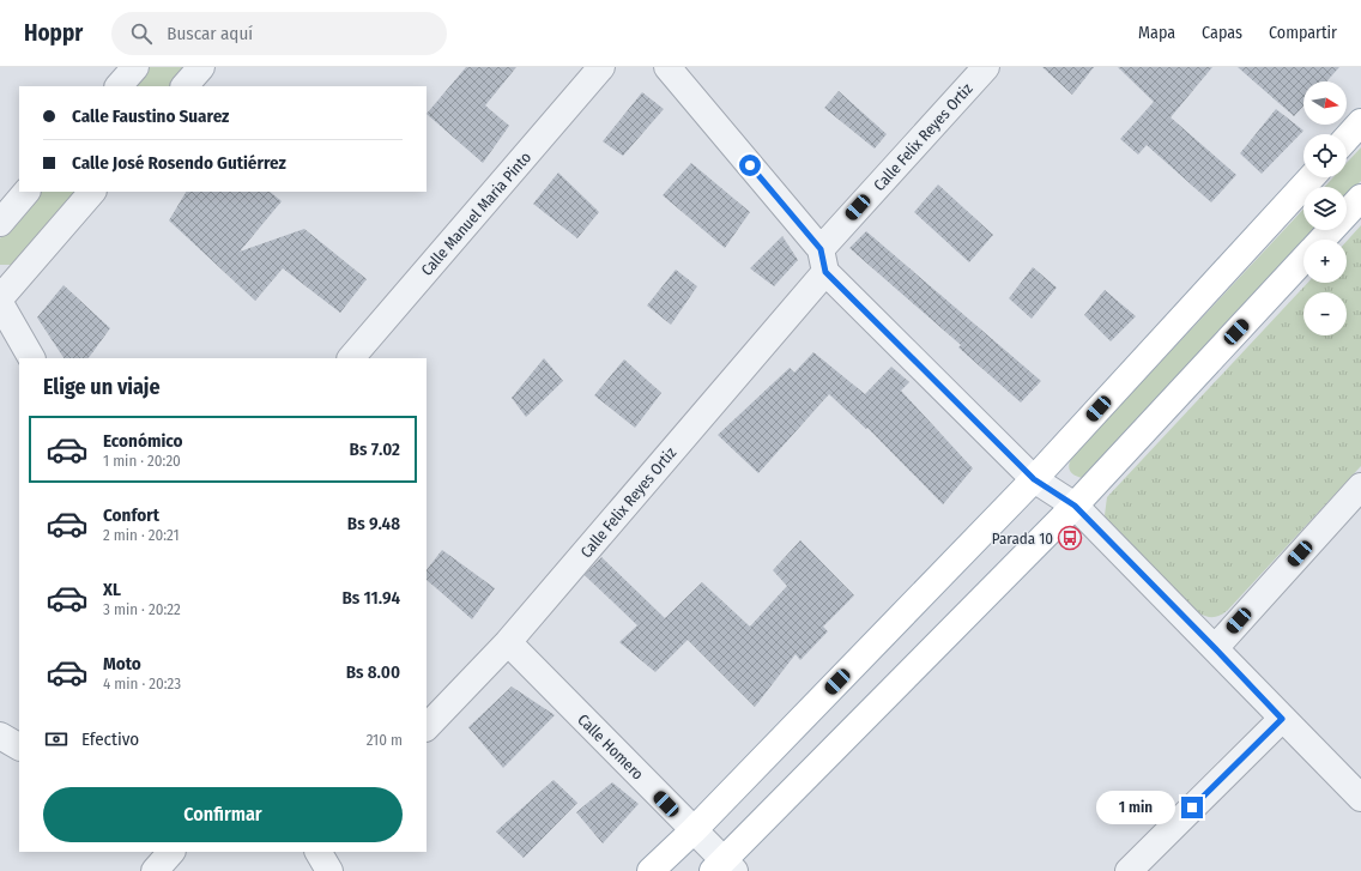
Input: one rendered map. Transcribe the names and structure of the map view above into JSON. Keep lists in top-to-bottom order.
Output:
{
  "streets": {
    "street": ["Calle Felix Reyes Ortiz", "Calle Manuel Maria Pinto", "Calle Homero"]
  },
  "crossings": [
    ["Calle Felix Reyes Ortiz", "Calle Homero"]
  ],
  "places": {
    "bus stop": ["Parada 10"]
  },
  "north": "right",
  "page": {
    "header": "Hoppr",
    "search": "Buscar aquí",
    "nav": ["Mapa", "Capas", "Compartir"],
    "map_buttons": ["+", "−"],
    "banner": ["Calle Faustino Suarez", "Calle José Rosendo Gutiérrez"],
    "heading": "Elige un viaje",
    "list": [
      {
        "name": "Económico",
        "note": "1 min · 20:20",
        "value": "Bs 7.02"
      },
      {
        "name": "Confort",
        "note": "2 min · 20:21",
        "value": "Bs 9.48"
      },
      {
        "name": "XL",
        "note": "3 min · 20:22",
        "value": "Bs 11.94"
      },
      {
        "name": "Moto",
        "note": "4 min · 20:23",
        "value": "Bs 8.00"
      }
    ],
    "pay": ["Efectivo", "210 m"],
    "buttons": "Confirmar",
    "bubble": "1 min"
  }
}
